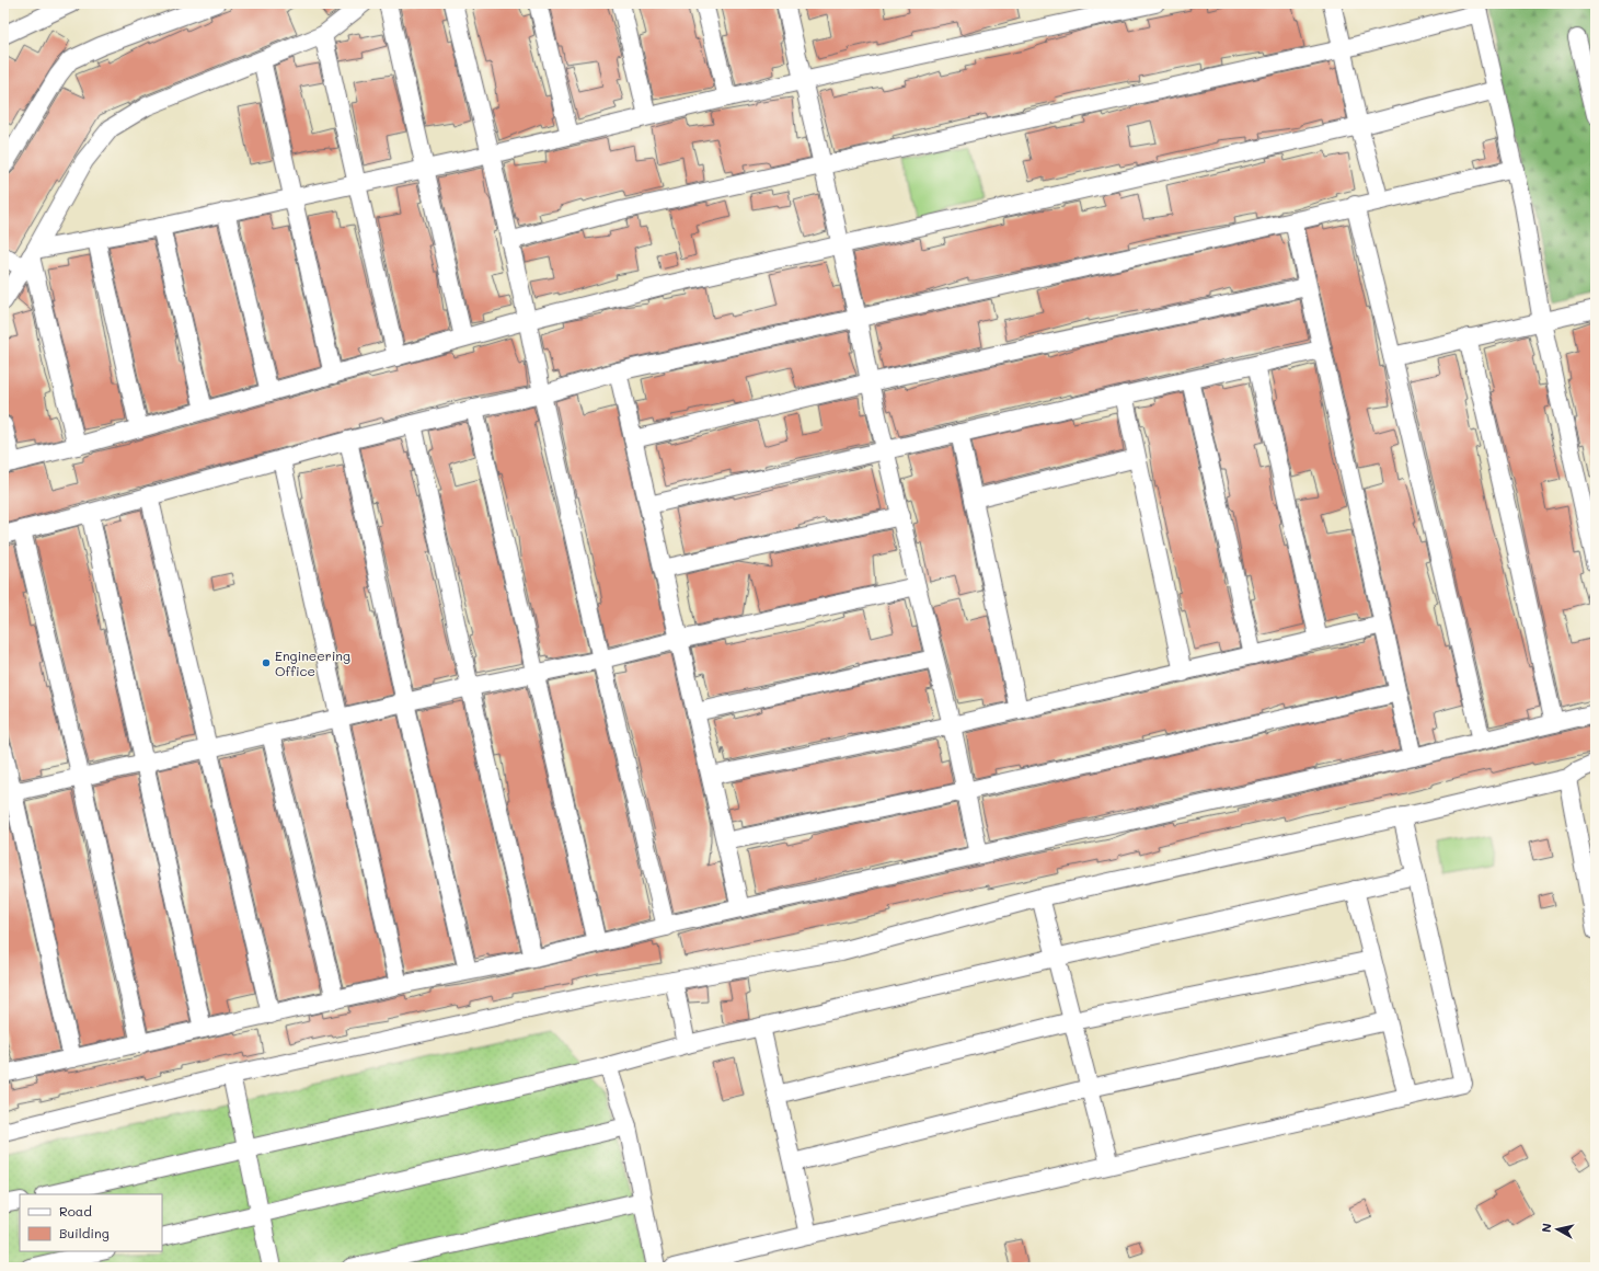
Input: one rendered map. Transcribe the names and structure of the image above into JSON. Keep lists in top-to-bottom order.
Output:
{
  "places": ["Engineering Office"],
  "legend": ["Road", "Building"],
  "north": "left"
}
